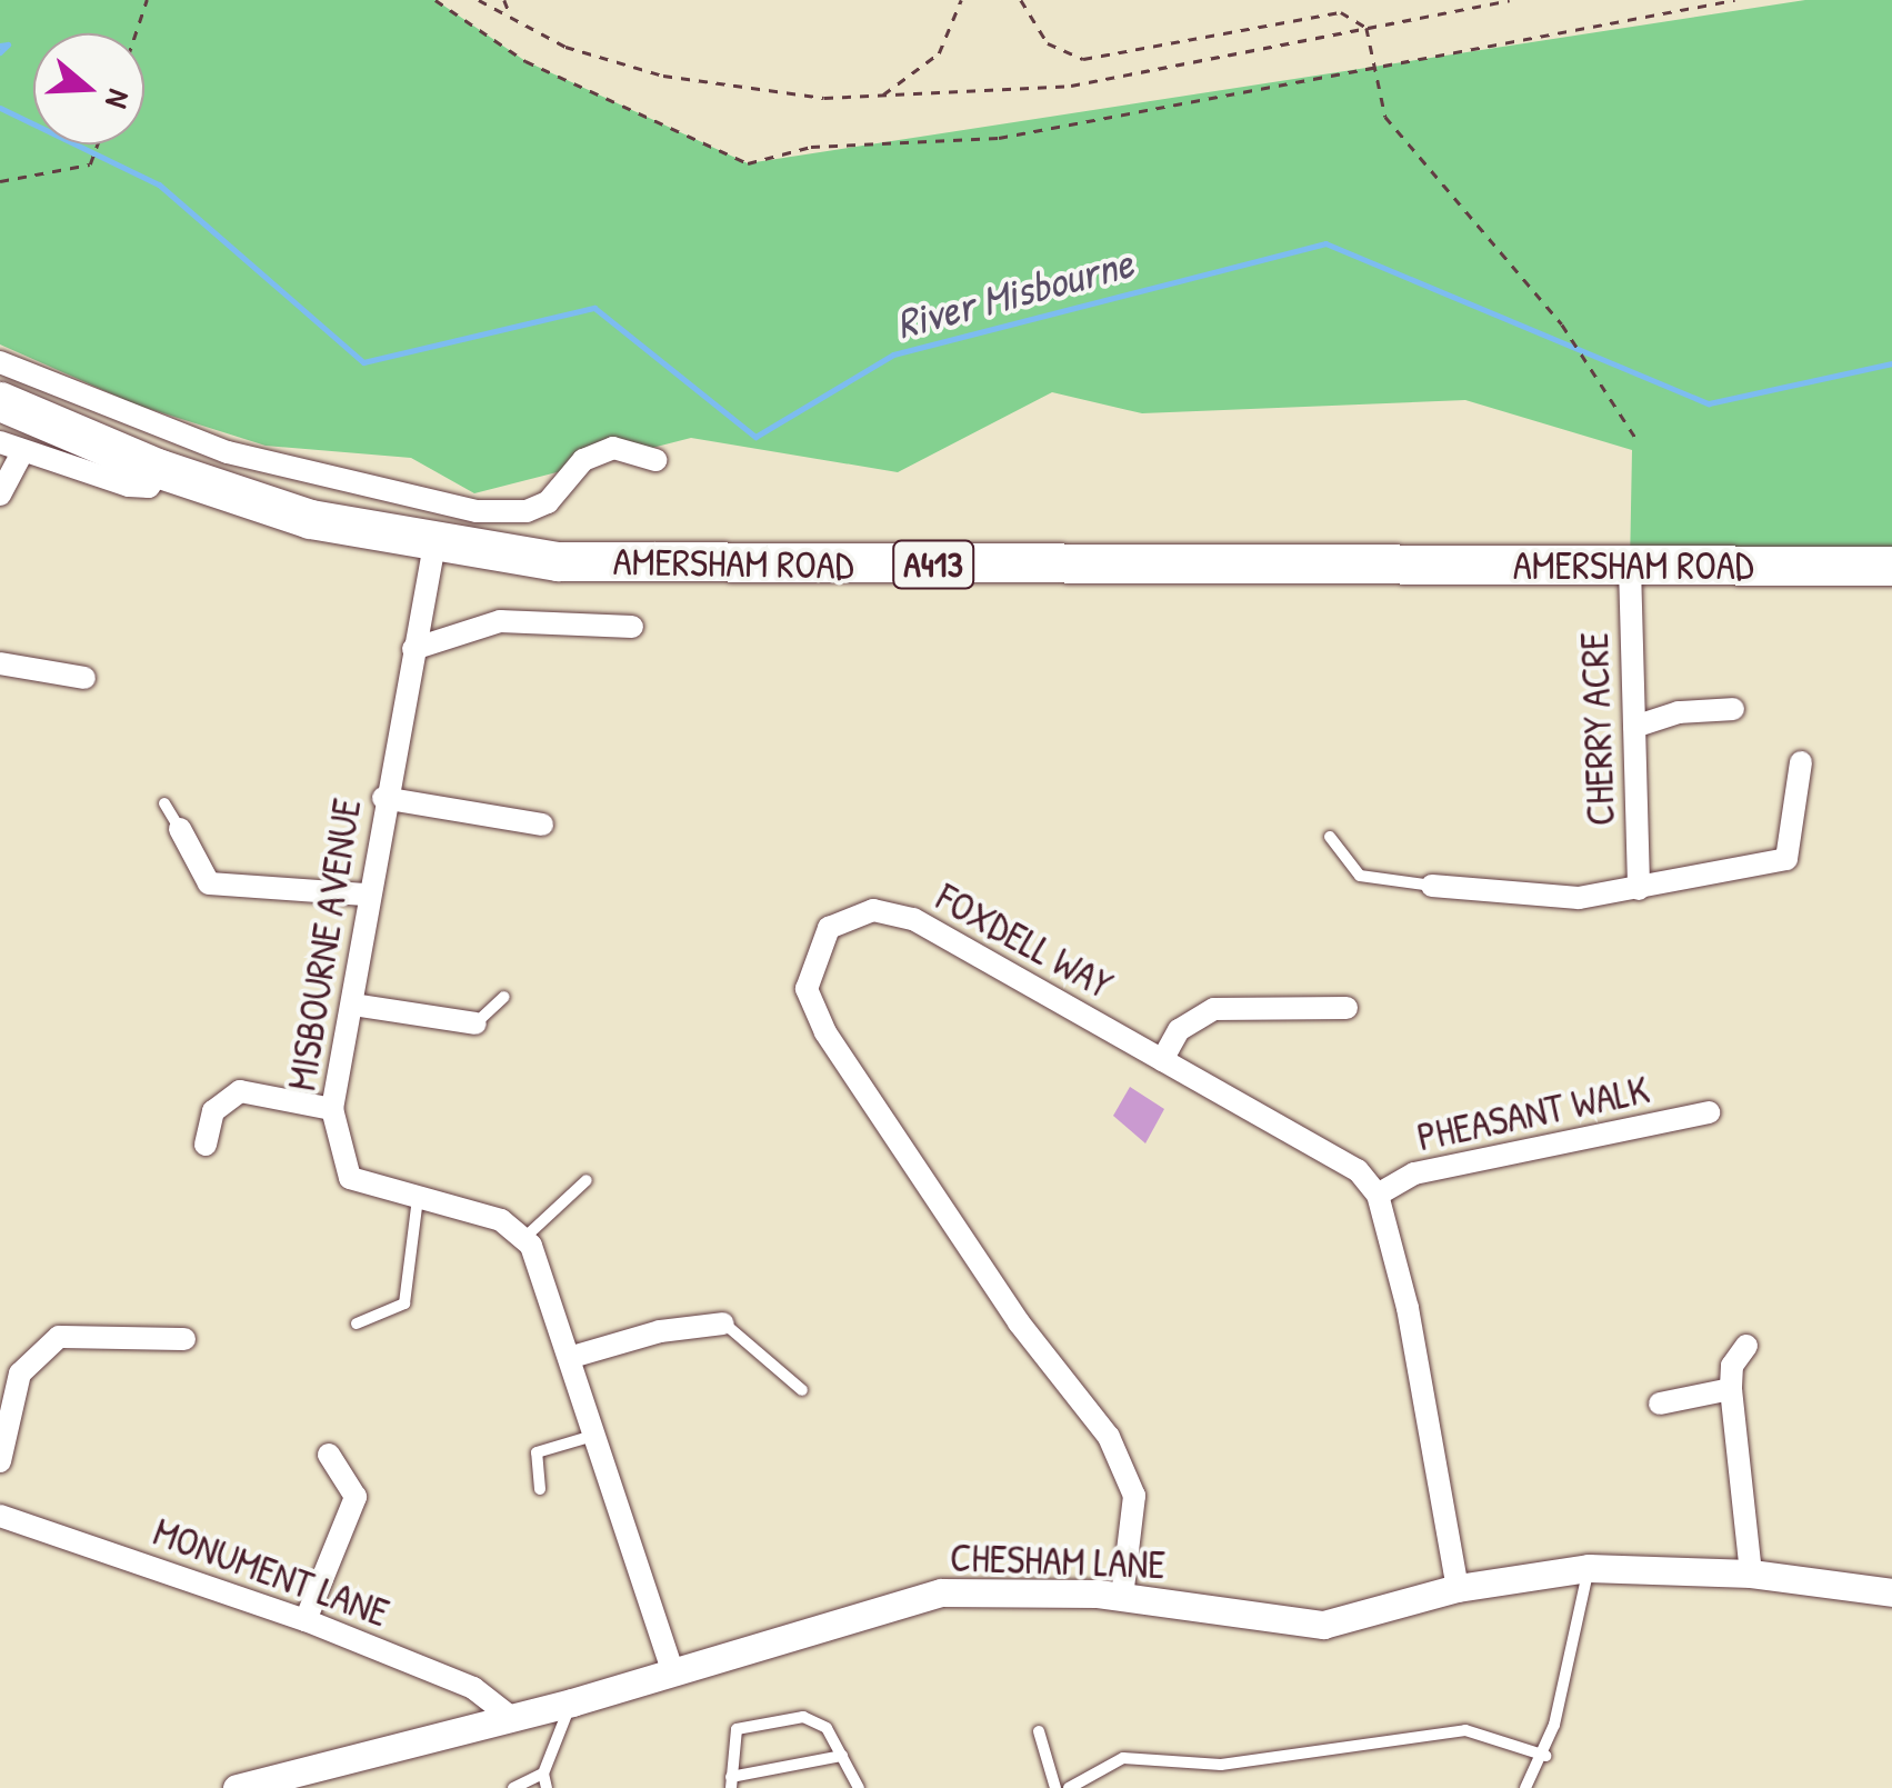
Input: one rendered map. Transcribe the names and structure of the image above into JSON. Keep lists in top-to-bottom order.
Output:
{
  "streets": {
    "highway": ["AMERSHAM ROAD", "A413"],
    "street": [
      "CHERRY ACRE",
      "FOXDELL WAY",
      "MISBOURNE AVENUE",
      "PHEASANT WALK",
      "CHESHAM LANE",
      "MONUMENT LANE"
    ]
  },
  "crossings": [
    ["AMERSHAM ROAD", "CHERRY ACRE"],
    ["AMERSHAM ROAD", "MISBOURNE AVENUE"],
    ["FOXDELL WAY", "PHEASANT WALK"],
    ["FOXDELL WAY", "CHESHAM LANE"],
    ["CHESHAM LANE", "MONUMENT LANE"]
  ],
  "water": ["River Misbourne"],
  "north": "right"
}
